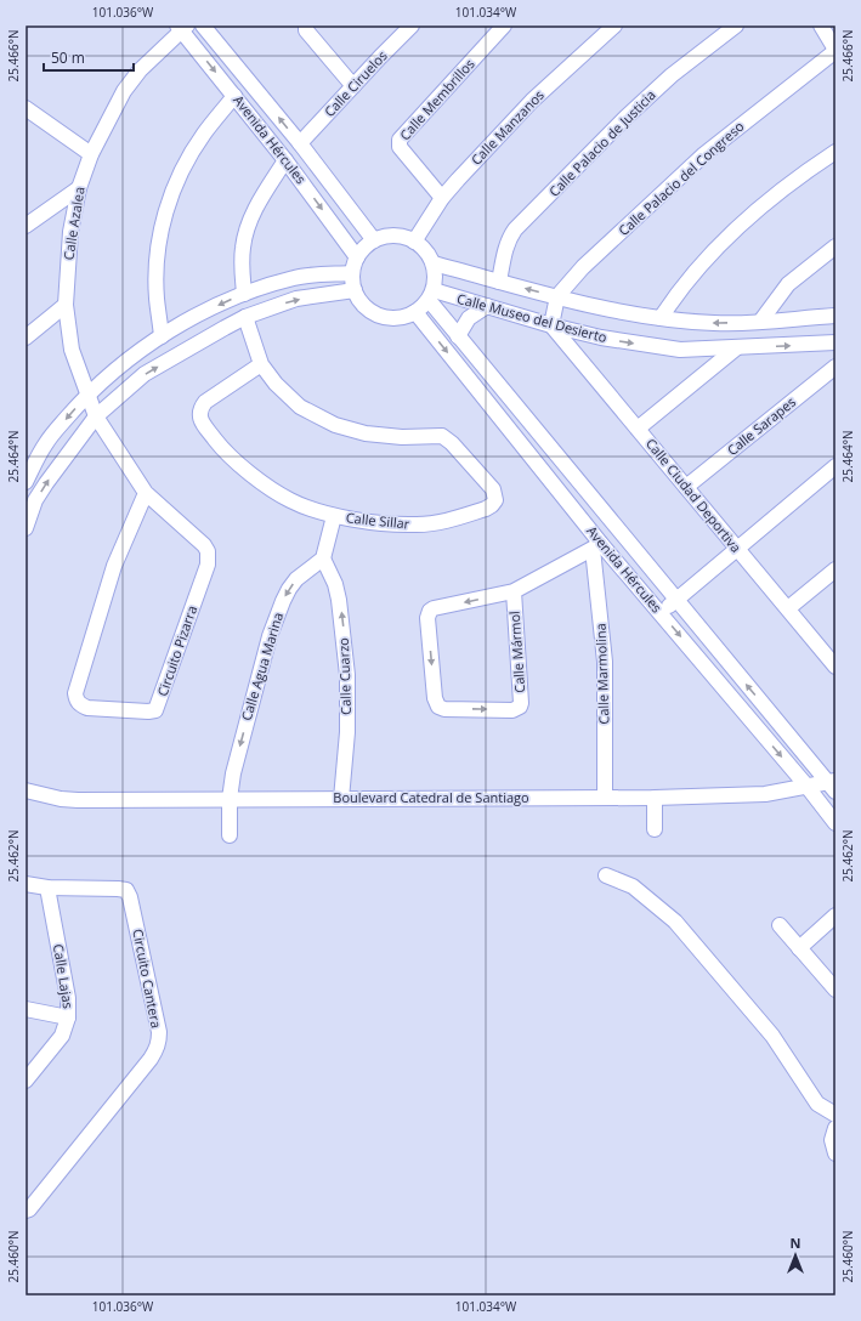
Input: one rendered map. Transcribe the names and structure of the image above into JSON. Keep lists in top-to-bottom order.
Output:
{
  "streets": {
    "street": [
      "Calle Ciruelos",
      "Calle Membrillos",
      "Calle Manzanos",
      "Avenida Hércules",
      "Calle Palacio de Justicia",
      "Calle Palacio del Congreso",
      "Calle Azalea",
      "Calle Museo del Desierto",
      "Calle Sarapes",
      "Calle Ciudad Deportiva",
      "Calle Sillar",
      "Circuito Pizarra",
      "Calle Mármol",
      "Calle Agua Marina",
      "Calle Marmolina",
      "Calle Cuarzo",
      "Boulevard Catedral de Santiago",
      "Calle Lajas",
      "Circuito Cantera"
    ]
  },
  "crossings": [
    ["Calle Ciruelos", "Avenida Hércules"],
    ["Calle Membrillos", "Calle Manzanos"],
    ["Calle Manzanos", "Avenida Hércules"],
    ["Calle Manzanos", "Calle Museo del Desierto"],
    ["Avenida Hércules", "Calle Azalea"],
    ["Avenida Hércules", "Calle Museo del Desierto"],
    ["Avenida Hércules", "Calle Mármol"],
    ["Avenida Hércules", "Calle Marmolina"],
    ["Avenida Hércules", "Boulevard Catedral de Santiago"],
    ["Calle Palacio de Justicia", "Calle Museo del Desierto"],
    ["Calle Palacio del Congreso", "Calle Museo del Desierto"],
    ["Calle Palacio del Congreso", "Calle Ciudad Deportiva"],
    ["Calle Azalea", "Circuito Pizarra"],
    ["Calle Museo del Desierto", "Calle Ciudad Deportiva"],
    ["Calle Sarapes", "Calle Ciudad Deportiva"],
    ["Calle Mármol", "Calle Marmolina"],
    ["Calle Agua Marina", "Calle Cuarzo"],
    ["Calle Agua Marina", "Boulevard Catedral de Santiago"],
    ["Calle Marmolina", "Boulevard Catedral de Santiago"],
    ["Calle Cuarzo", "Boulevard Catedral de Santiago"],
    ["Calle Lajas", "Circuito Cantera"]
  ],
  "one_way": ["Calle Agua Marina", "Calle Cuarzo"],
  "scale_bar": "50 m",
  "north": "top",
  "coordinates": [
    "101.036°W",
    "101.034°W",
    "25.466°N",
    "25.464°N",
    "25.462°N",
    "25.460°N"
  ]
}
